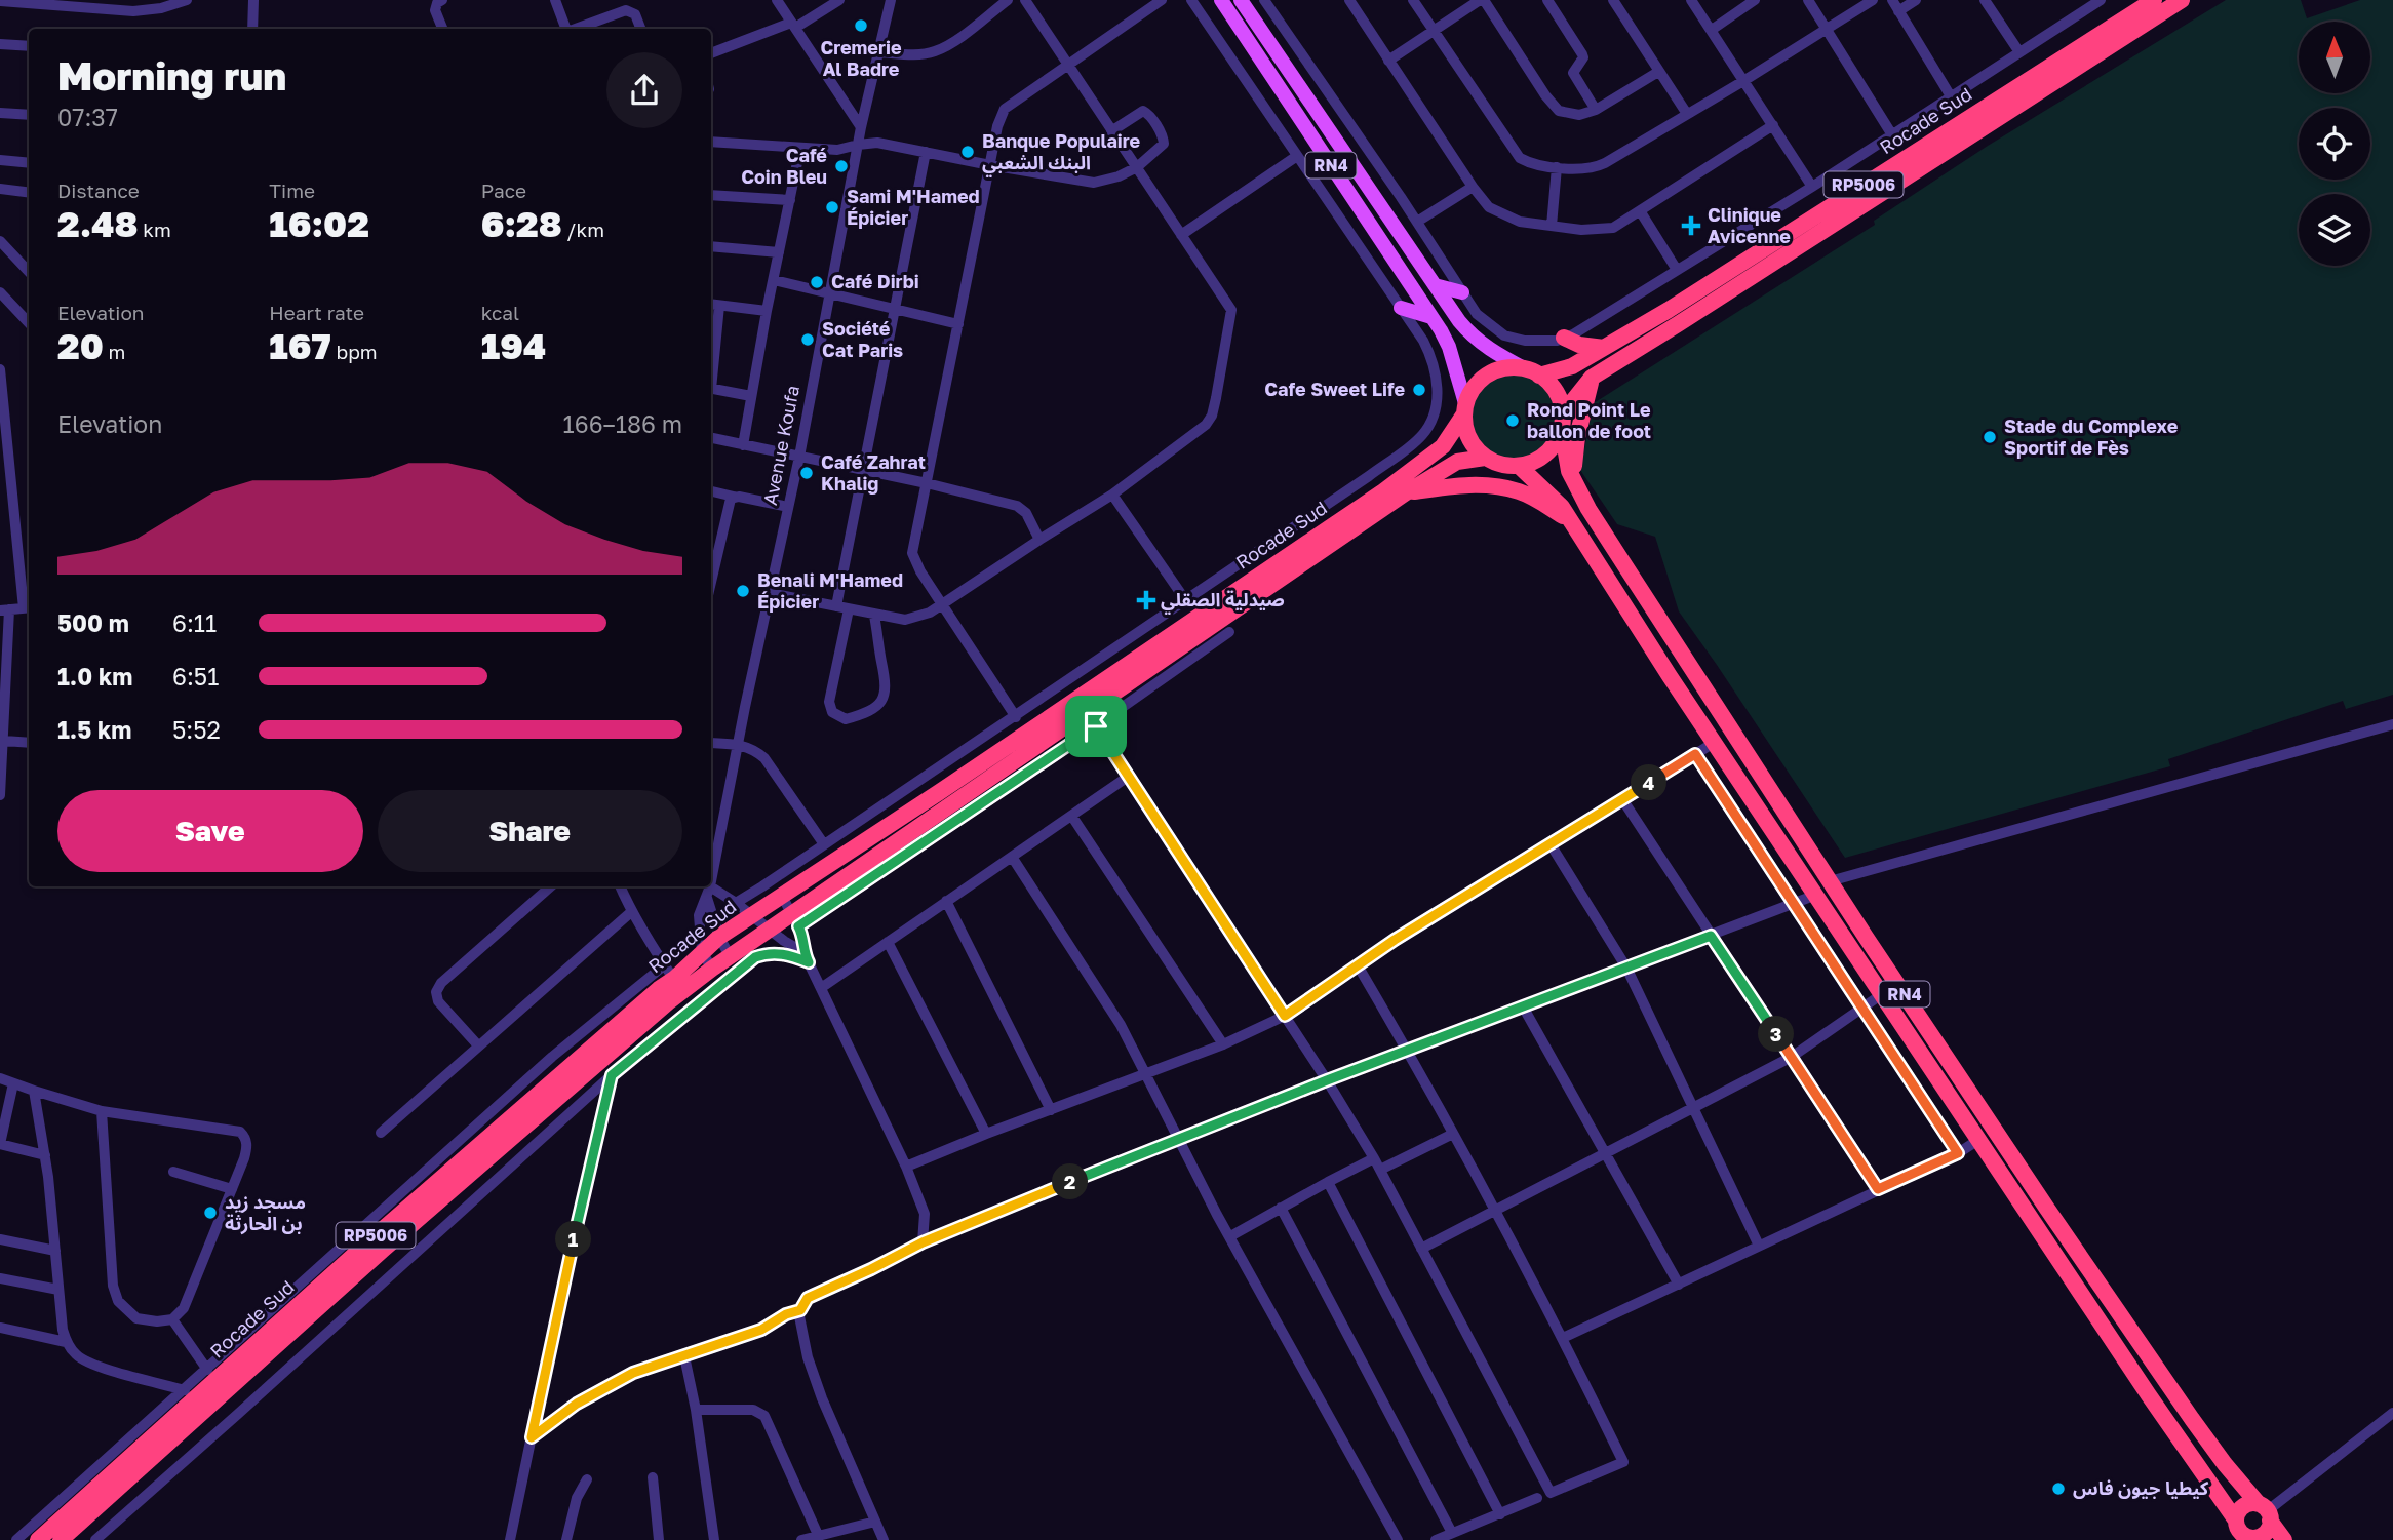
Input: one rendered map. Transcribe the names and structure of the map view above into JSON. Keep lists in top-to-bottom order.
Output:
{
  "streets": {
    "highway": ["Rocade Sud", "RN4", "RP5006"],
    "street": ["Avenue Koufa"]
  },
  "crossings": [
    ["Rocade Sud", "RN4"],
    ["Rocade Sud", "RP5006"],
    ["Rocade Sud", "Avenue Koufa"],
    ["RN4", "RP5006"]
  ],
  "places": {
    "other": [
      "Cremerie Al Badre",
      "Banque Populaire البنك الشعبي",
      "Café Coin Bleu",
      "Sami M'Hamed Épicier",
      "Café Dirbi",
      "Société Cat Paris",
      "Cafe Sweet Life",
      "Rond Point Le ballon de foot",
      "Stade du Complexe Sportif de Fès",
      "Café Zahrat Khalig",
      "Benali M'Hamed Épicier",
      "مسجد زيد بن الحارثة",
      "كيطيا جيون فاس"
    ],
    "health": ["Clinique Avicenne", "صيدلية الصقلي"]
  },
  "north": "top",
  "page": {
    "heading": ["Morning run", "07:37"],
    "stats": [
      ["Distance", "2.48 km"],
      ["Time", "16:02"],
      ["Pace", "6:28 /km"],
      ["Elevation", "20 m"],
      ["Heart rate", "167 bpm"],
      ["kcal", "194"]
    ],
    "chart": ["Elevation", "166–186 m"],
    "list": [
      {
        "name": "500 m",
        "note": "6:11"
      },
      {
        "name": "1.0 km",
        "note": "6:51"
      },
      {
        "name": "1.5 km",
        "note": "5:52"
      }
    ],
    "pins": [
      "4",
      "3",
      "2",
      "1"
    ],
    "buttons": ["Save", "Share"]
  }
}
